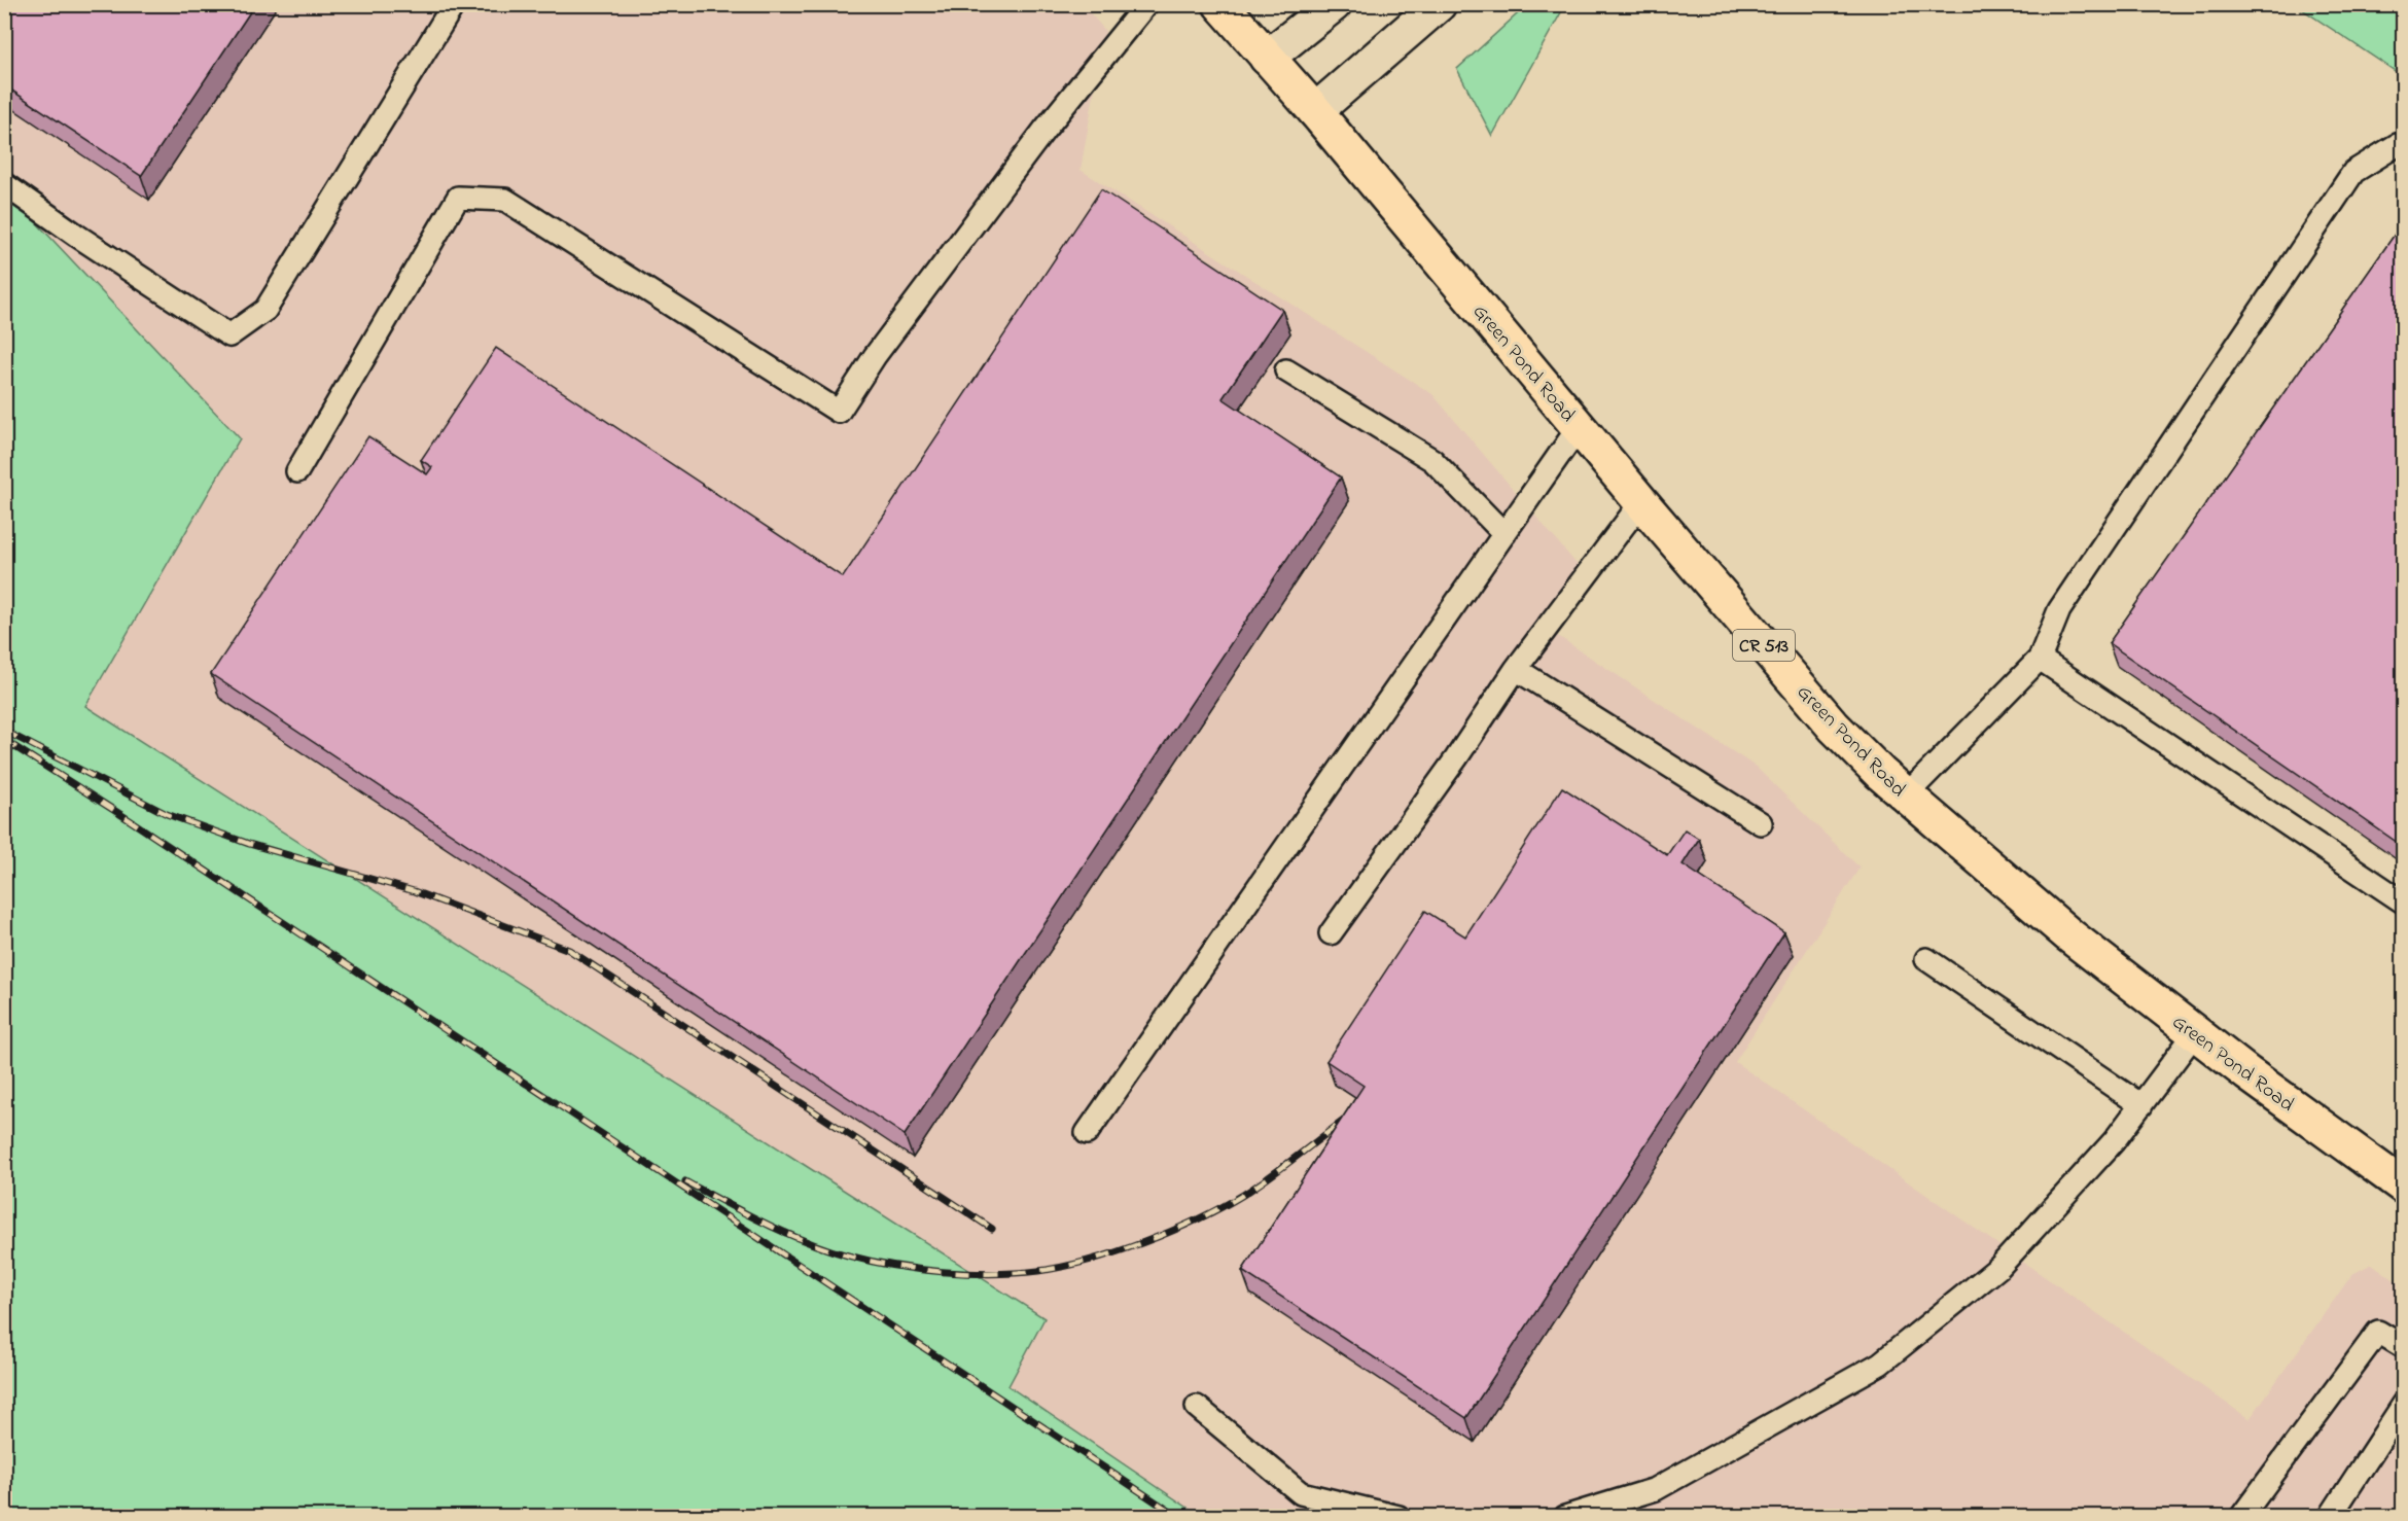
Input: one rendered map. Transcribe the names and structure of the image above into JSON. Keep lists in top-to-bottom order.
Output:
{
  "streets": {
    "main road": ["Green Pond Road", "CR 513"]
  }
}
